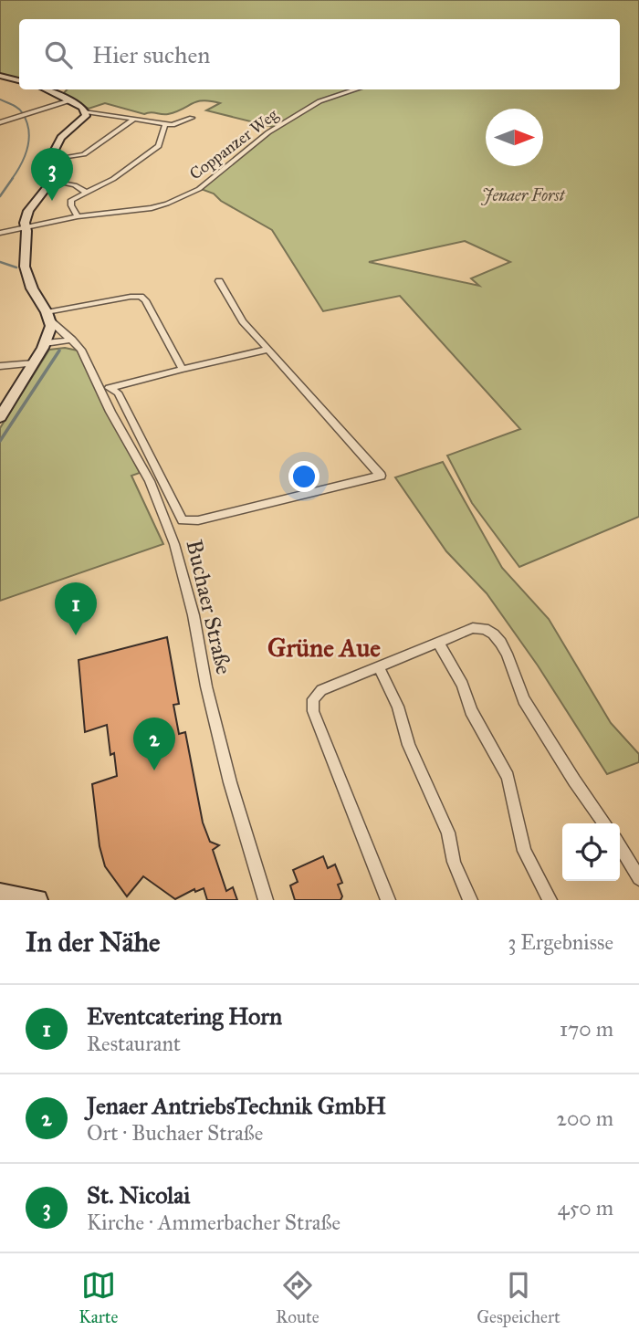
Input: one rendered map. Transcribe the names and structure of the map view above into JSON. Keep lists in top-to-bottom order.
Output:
{
  "streets": {
    "street": ["Coppanzer Weg", "Buchaer Straße"]
  },
  "districts": ["Grüne Aue"],
  "parks": ["Jenaer Forst"],
  "north": "right",
  "page": {
    "search": "Hier suchen",
    "pins": ["3", "1", "2"],
    "heading": ["In der Nähe", "3 Ergebnisse"],
    "list": [
      {
        "mark": "1",
        "name": "Eventcatering Horn",
        "note": "Restaurant",
        "value": "170 m"
      },
      {
        "mark": "2",
        "name": "Jenaer AntriebsTechnik GmbH",
        "note": "Ort · Buchaer Straße",
        "value": "200 m"
      },
      {
        "mark": "3",
        "name": "St. Nicolai",
        "note": "Kirche · Ammerbacher Straße",
        "value": "450 m"
      }
    ],
    "nav": ["Karte", "Route", "Gespeichert"]
  }
}
